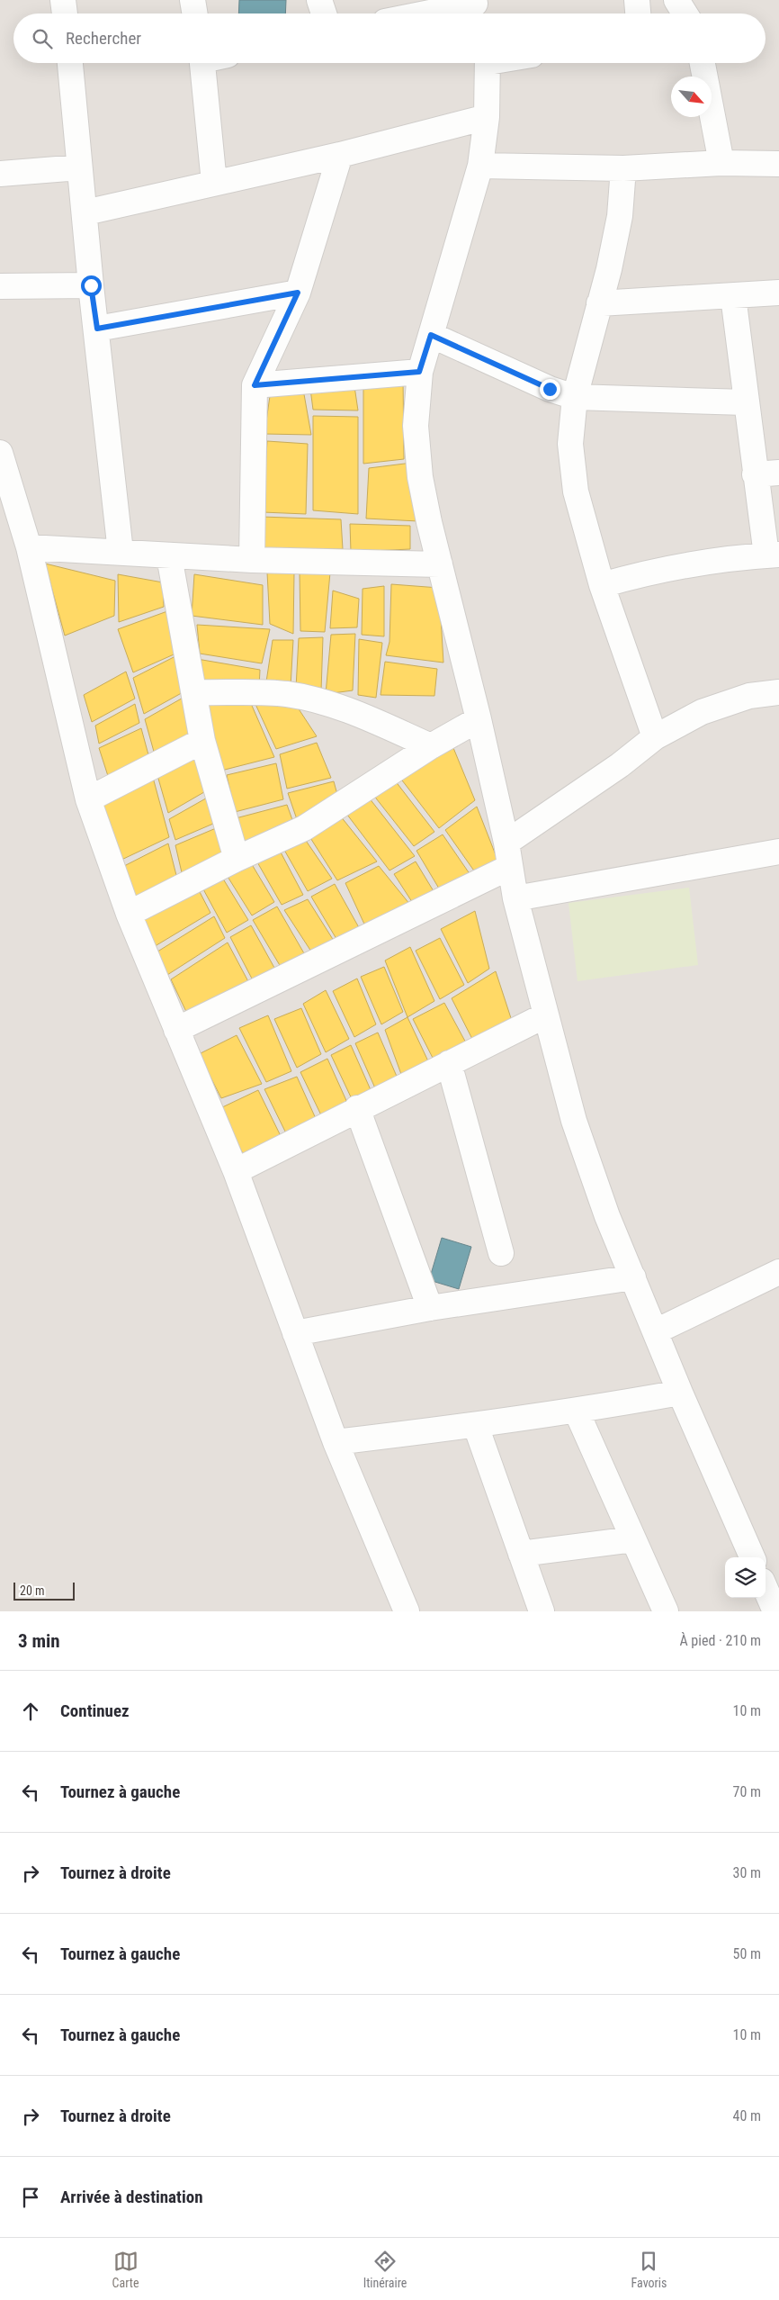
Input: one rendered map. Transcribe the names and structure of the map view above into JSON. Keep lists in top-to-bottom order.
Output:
{
  "scale_bar": "20 m",
  "north": "bottom right",
  "page": {
    "search": "Rechercher",
    "scale": "20 m",
    "heading": ["3 min", "À pied · 210 m"],
    "list": [
      ["Continuez", "10 m"],
      ["Tournez à gauche", "70 m"],
      ["Tournez à droite", "30 m"],
      ["Tournez à gauche", "50 m"],
      ["Tournez à gauche", "10 m"],
      ["Tournez à droite", "40 m"],
      "Arrivée à destination"
    ],
    "nav": ["Carte", "Itinéraire", "Favoris"]
  }
}
